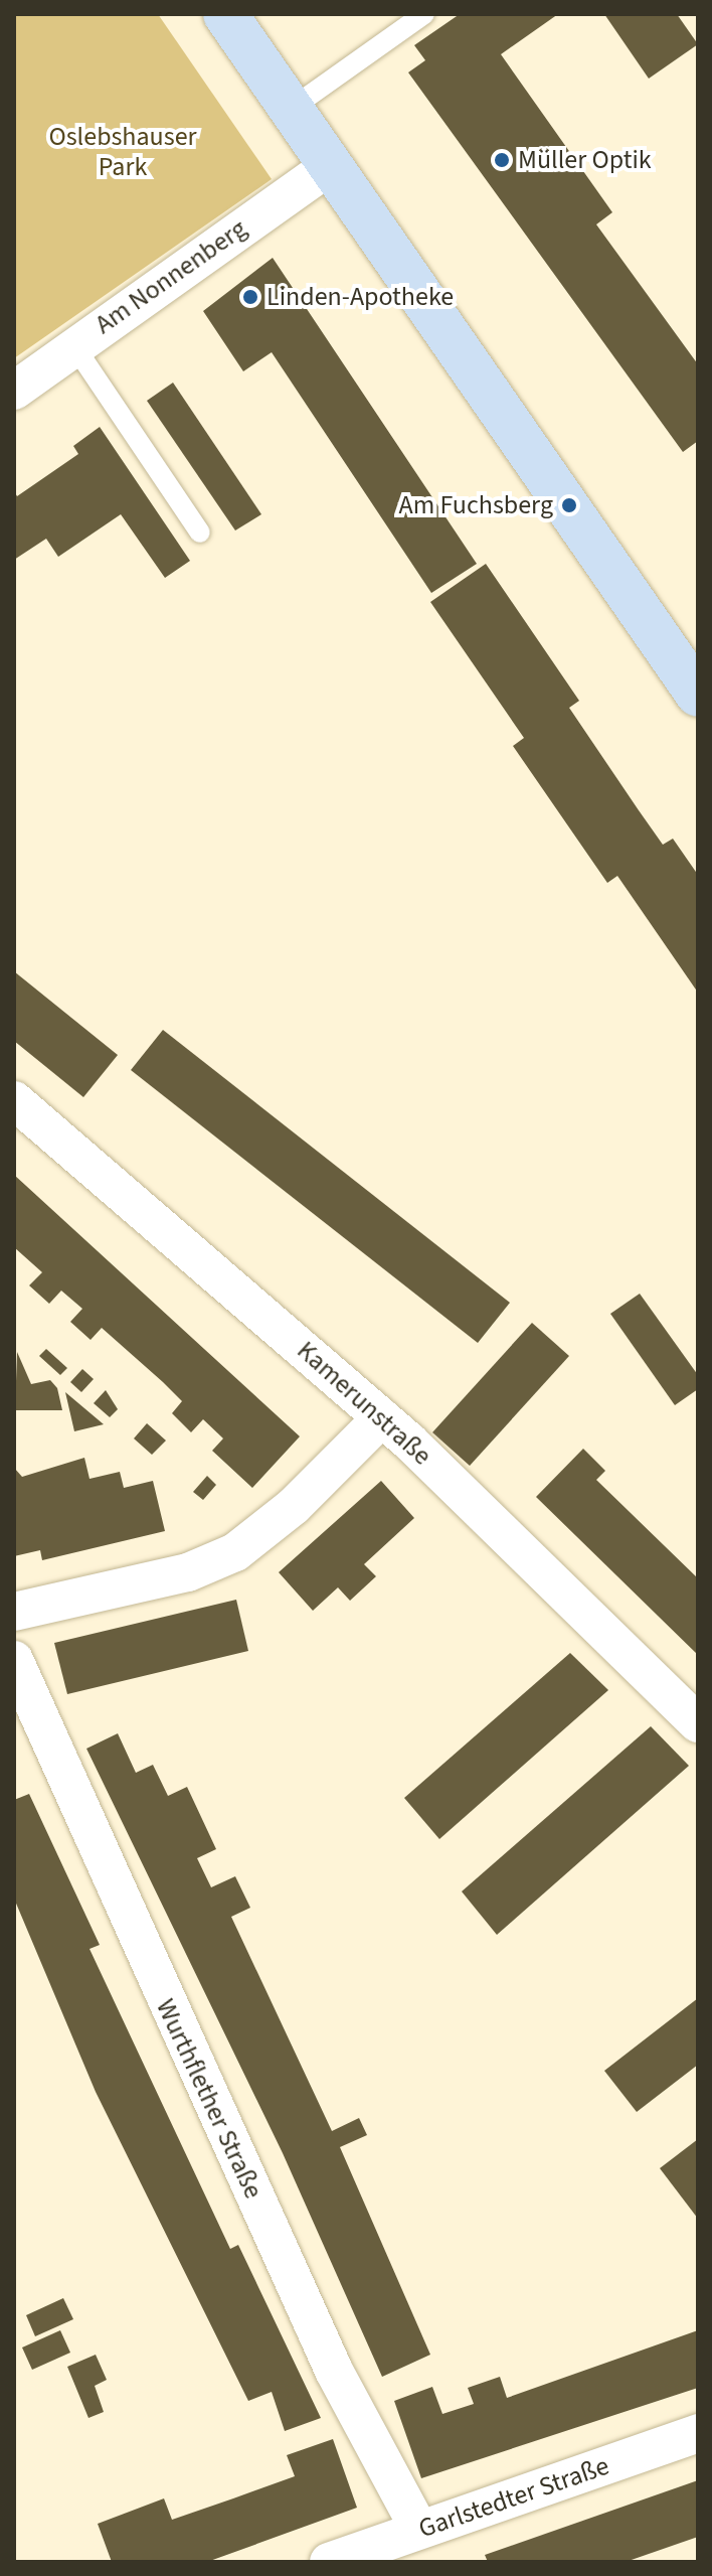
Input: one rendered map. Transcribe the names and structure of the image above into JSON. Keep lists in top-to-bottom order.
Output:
{
  "streets": {
    "street": [
      "Am Nonnenberg",
      "Kamerunstraße",
      "Wurthflether Straße",
      "Garlstedter Straße"
    ]
  },
  "crossings": [
    ["Wurthflether Straße", "Garlstedter Straße"]
  ],
  "parks": ["Oslebshauser Park"],
  "places": ["Müller Optik", "Linden-Apotheke", "Am Fuchsberg"]
}
